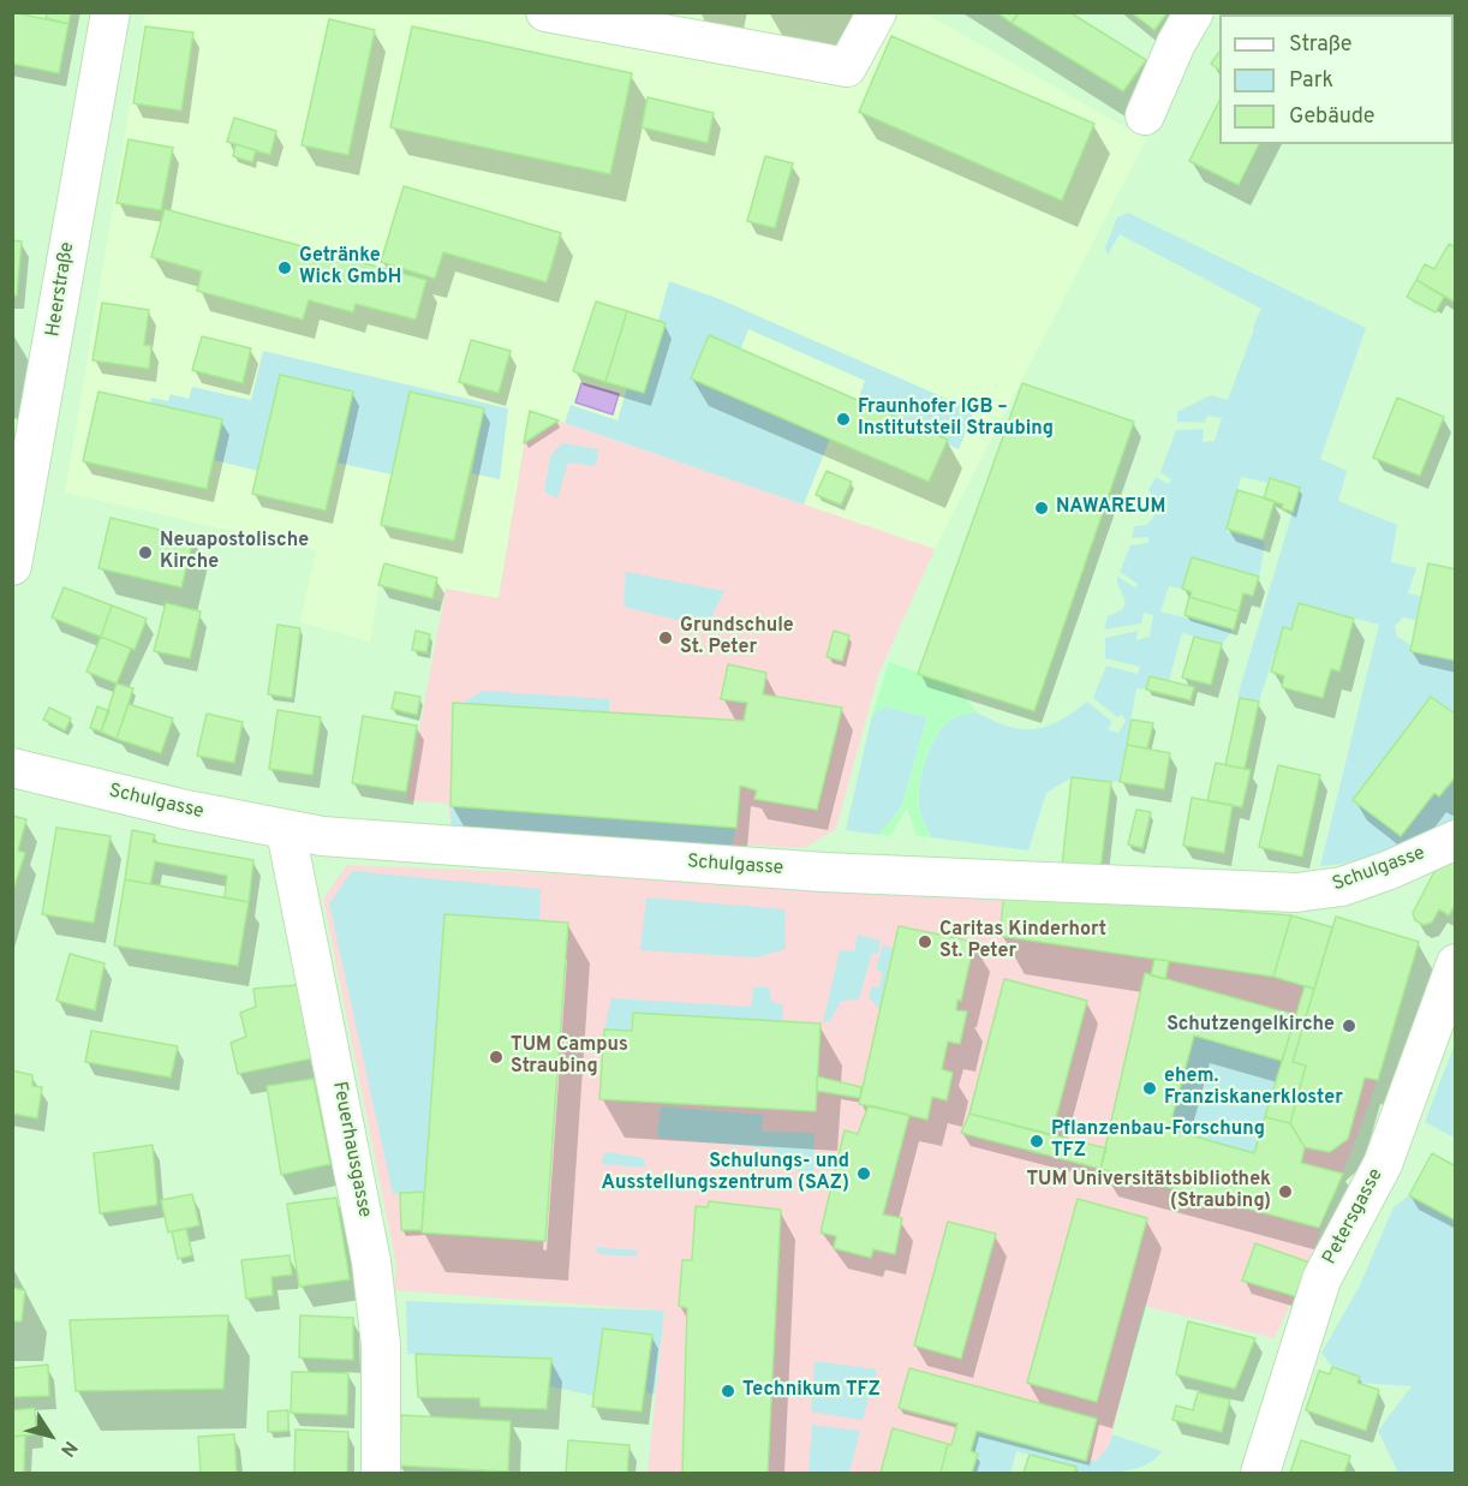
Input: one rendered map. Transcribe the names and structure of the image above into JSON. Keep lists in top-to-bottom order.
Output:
{
  "streets": {
    "street": [
      "Heerstraße",
      "Schulgasse",
      "Feuerhausgasse",
      "Petersgasse"
    ]
  },
  "crossings": [
    ["Schulgasse", "Feuerhausgasse"]
  ],
  "places": [
    "Getränke Wick GmbH",
    "Fraunhofer IGB – Institutsteil Straubing",
    "NAWAREUM",
    "Neuapostolische Kirche",
    "Grundschule St. Peter",
    "Caritas Kinderhort St. Peter",
    "Schutzengelkirche",
    "TUM Campus Straubing",
    "ehem. Franziskanerkloster",
    "Pflanzenbau-Forschung TFZ",
    "Schulungs- und Ausstellungszentrum (SAZ)",
    "TUM Universitätsbibliothek (Straubing)",
    "Technikum TFZ"
  ],
  "legend": ["Straße", "Park", "Gebäude"],
  "north": "bottom right"
}
